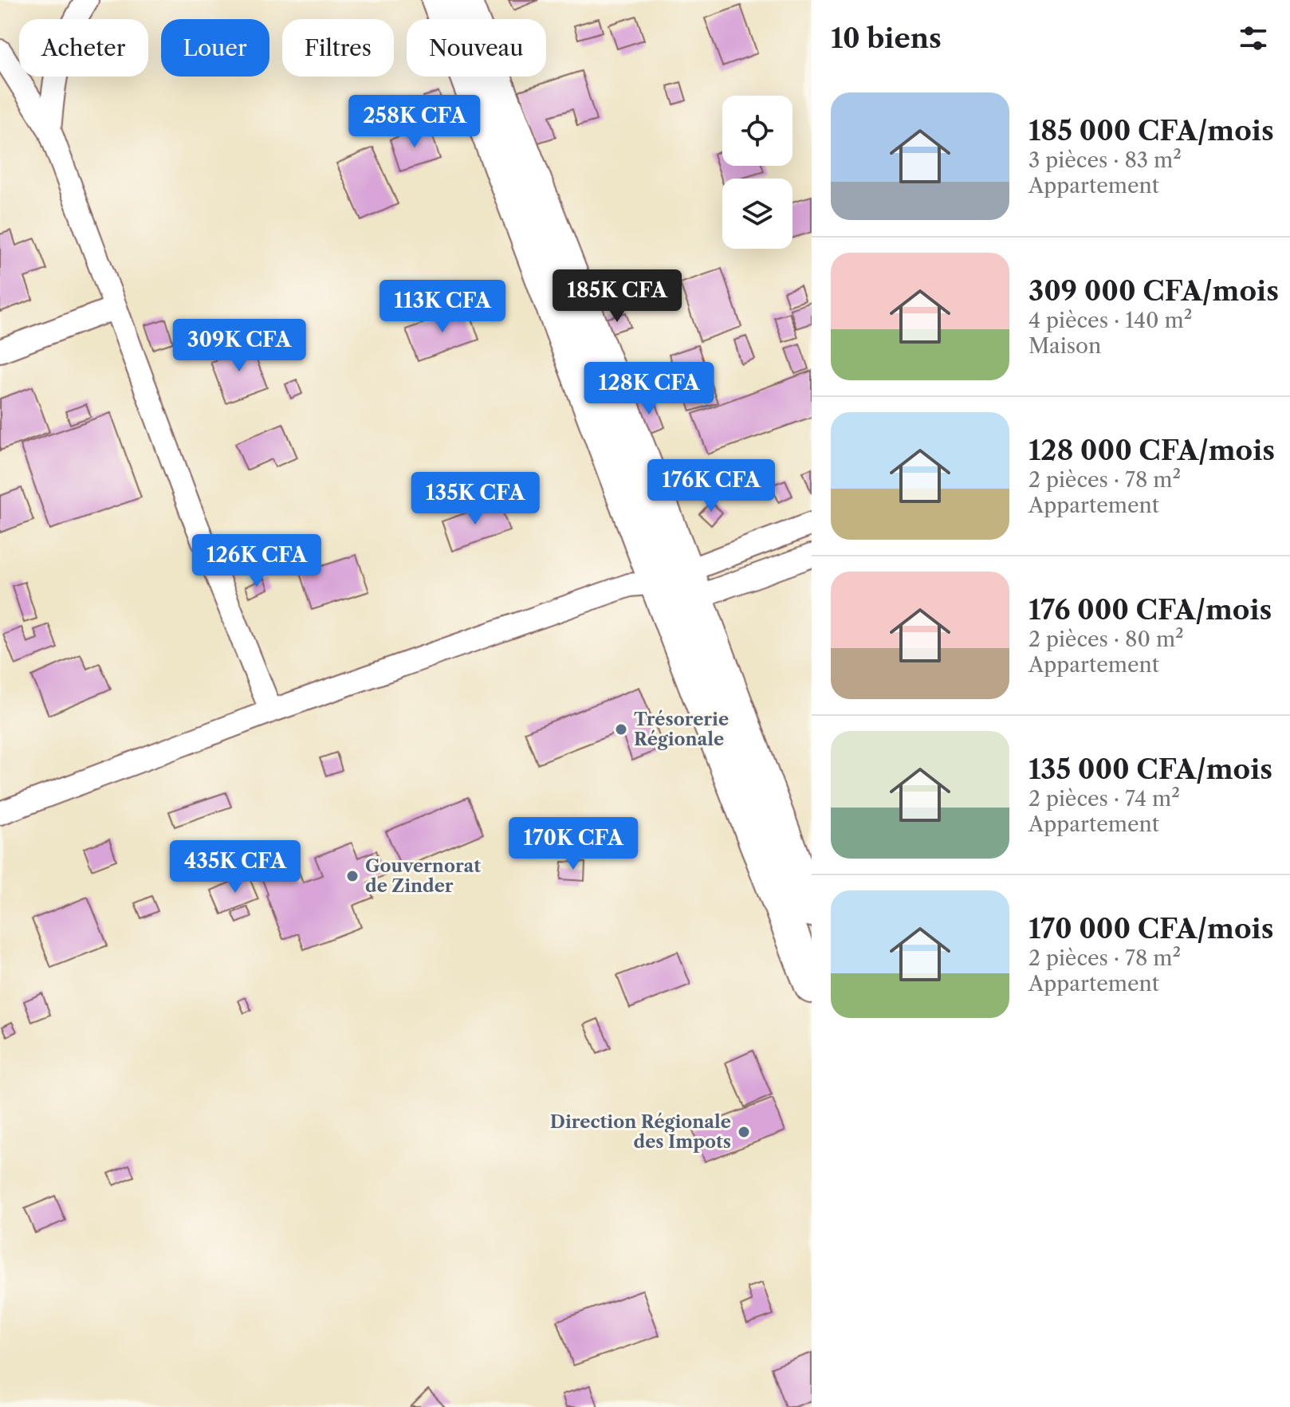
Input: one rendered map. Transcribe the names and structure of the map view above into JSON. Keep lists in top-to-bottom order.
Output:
{
  "places": ["Trésorerie Régionale", "Gouvernorat de Zinder", "Direction Régionale des Impots"],
  "page": {
    "heading": "10 biens",
    "chip": [
      "Acheter",
      "Louer",
      "Filtres",
      "Nouveau"
    ],
    "list": [
      {
        "name": "185 000 CFA/mois",
        "note": "3 pièces · 83 m² · Appartement"
      },
      {
        "name": "309 000 CFA/mois",
        "note": "4 pièces · 140 m² · Maison"
      },
      {
        "name": "128 000 CFA/mois",
        "note": "2 pièces · 78 m² · Appartement"
      },
      {
        "name": "176 000 CFA/mois",
        "note": "2 pièces · 80 m² · Appartement"
      },
      {
        "name": "135 000 CFA/mois",
        "note": "2 pièces · 74 m² · Appartement"
      },
      {
        "name": "170 000 CFA/mois",
        "note": "2 pièces · 78 m² · Appartement"
      }
    ],
    "price": [
      "258K CFA",
      "185K CFA",
      "113K CFA",
      "309K CFA",
      "128K CFA",
      "176K CFA",
      "135K CFA",
      "126K CFA",
      "170K CFA",
      "435K CFA"
    ]
  }
}
